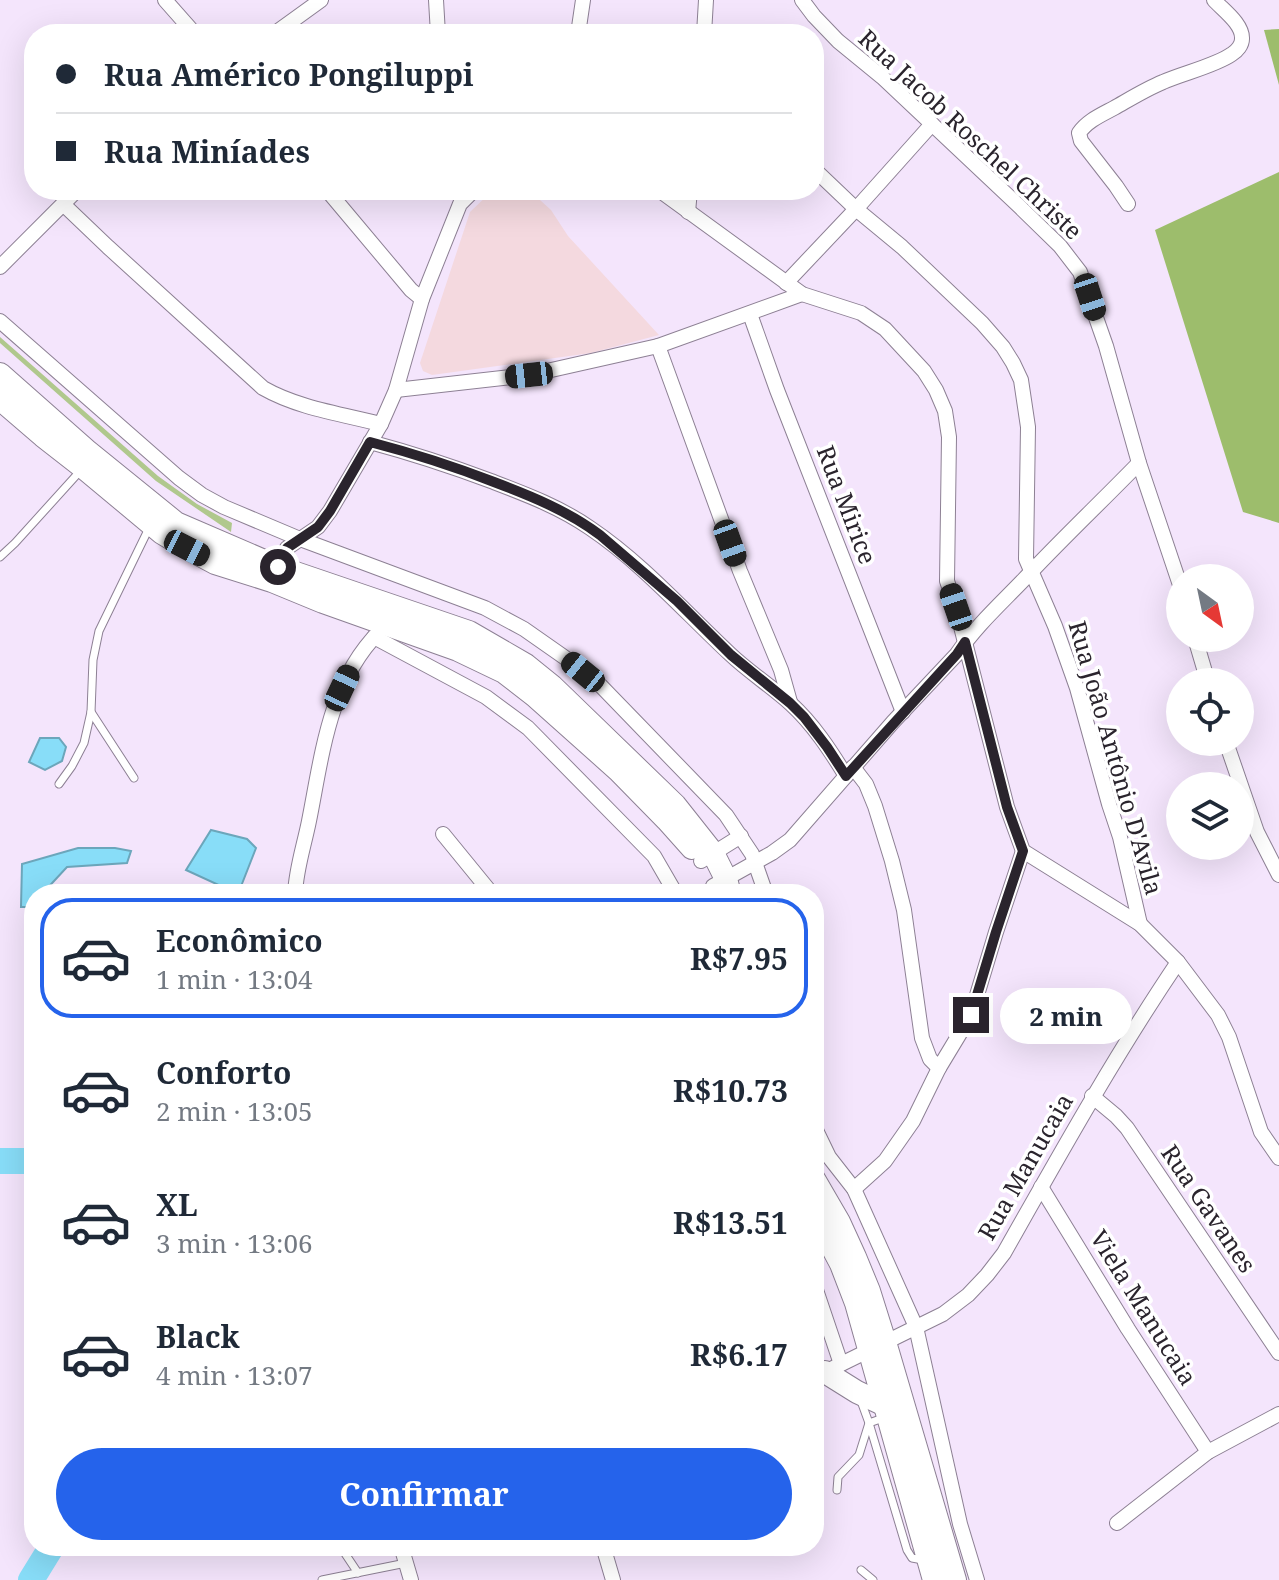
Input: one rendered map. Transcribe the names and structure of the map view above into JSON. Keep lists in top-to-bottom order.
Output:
{
  "streets": {
    "street": [
      "Rua Jacob Roschel Christe",
      "Rua Mirice",
      "Rua João Antônio D'Avila",
      "Rua Manucaia",
      "Rua Gavanes",
      "Viela Manucaia"
    ]
  },
  "crossings": [
    ["Rua Manucaia", "Rua Gavanes"],
    ["Rua Manucaia", "Viela Manucaia"]
  ],
  "north": "bottom right",
  "page": {
    "banner": ["Rua Américo Pongiluppi", "Rua Miníades"],
    "list": [
      {
        "name": "Econômico",
        "note": "1 min · 13:04",
        "value": "R$7.95"
      },
      {
        "name": "Conforto",
        "note": "2 min · 13:05",
        "value": "R$10.73"
      },
      {
        "name": "XL",
        "note": "3 min · 13:06",
        "value": "R$13.51"
      },
      {
        "name": "Black",
        "note": "4 min · 13:07",
        "value": "R$6.17"
      }
    ],
    "bubble": "2 min",
    "buttons": "Confirmar"
  }
}
